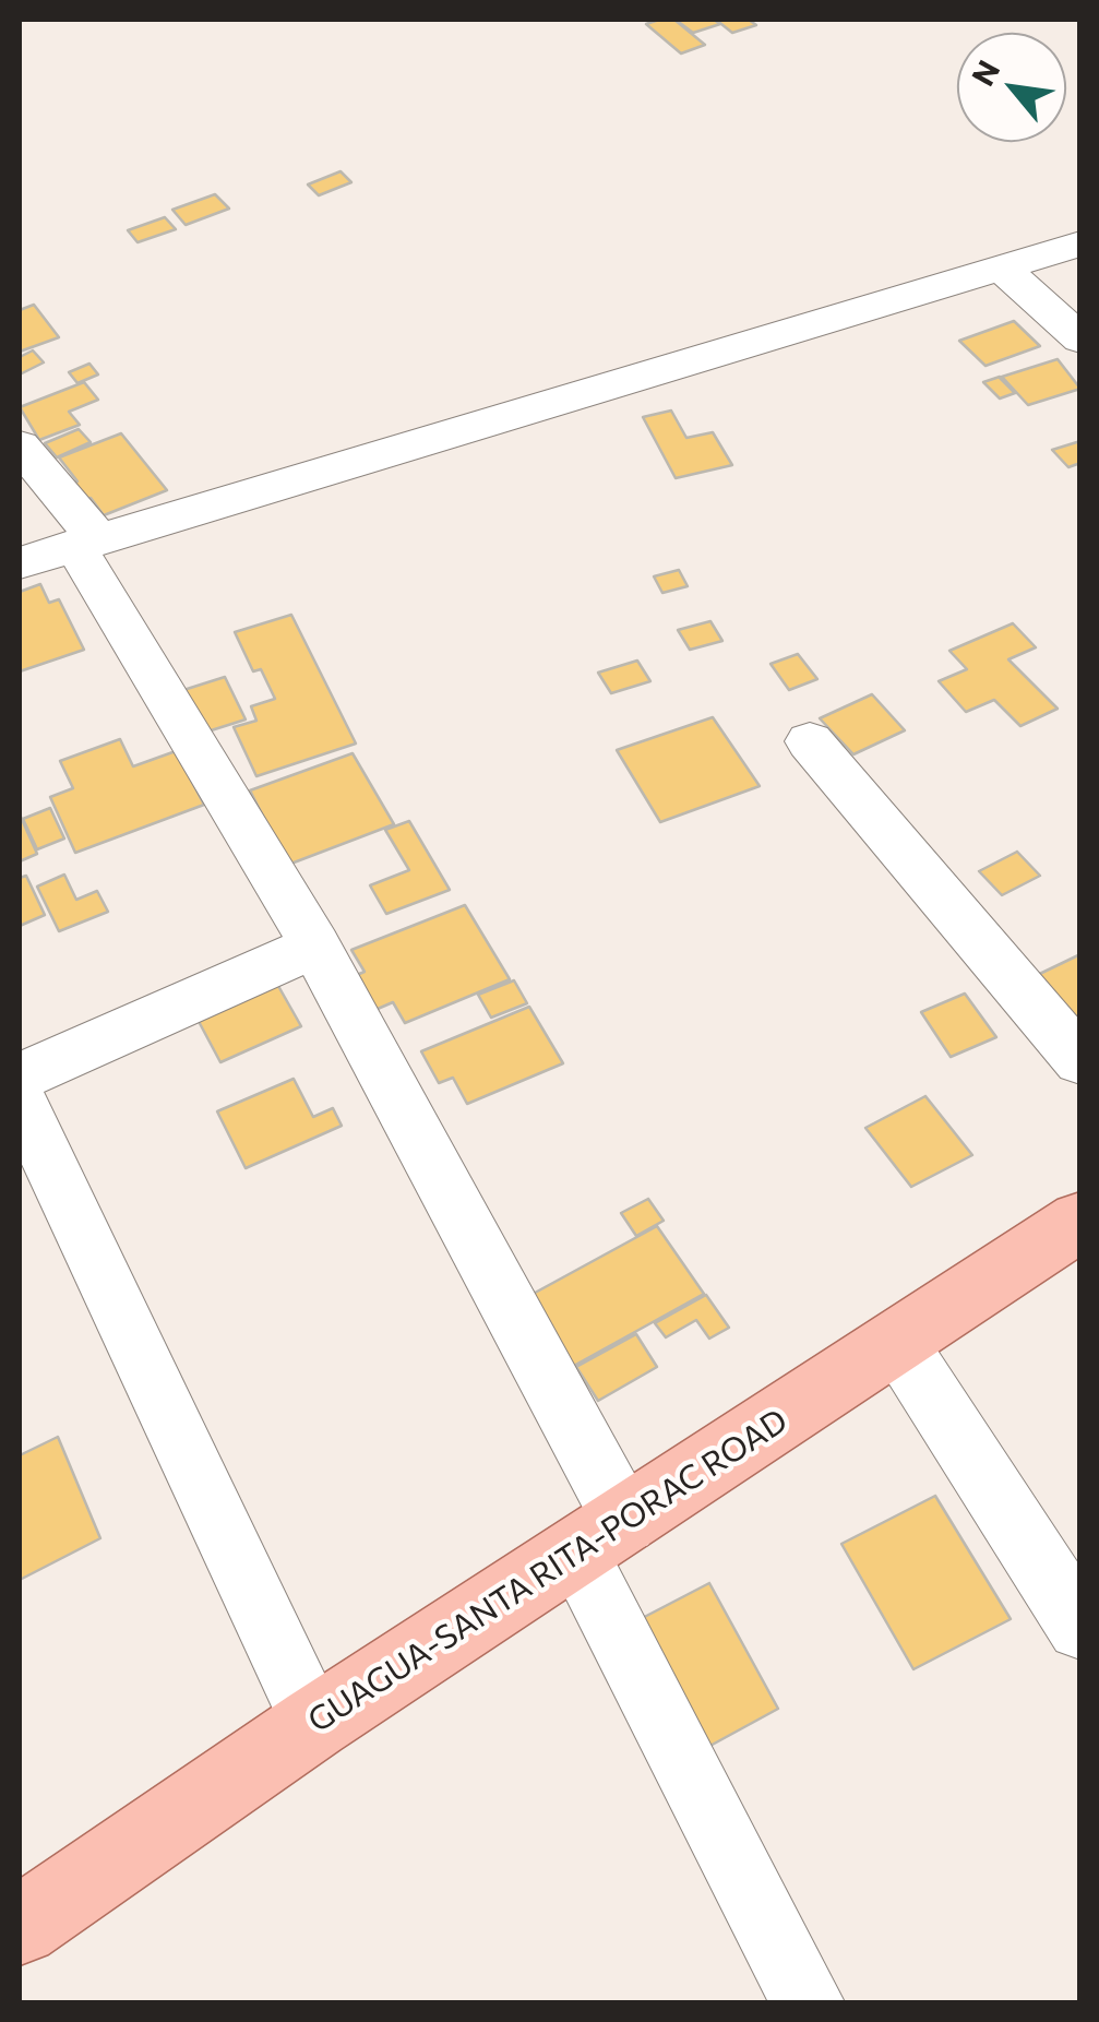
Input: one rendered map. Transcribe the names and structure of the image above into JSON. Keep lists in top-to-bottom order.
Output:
{
  "streets": {
    "main road": ["GUAGUA-SANTA RITA-PORAC ROAD"]
  },
  "north": "top left"
}
